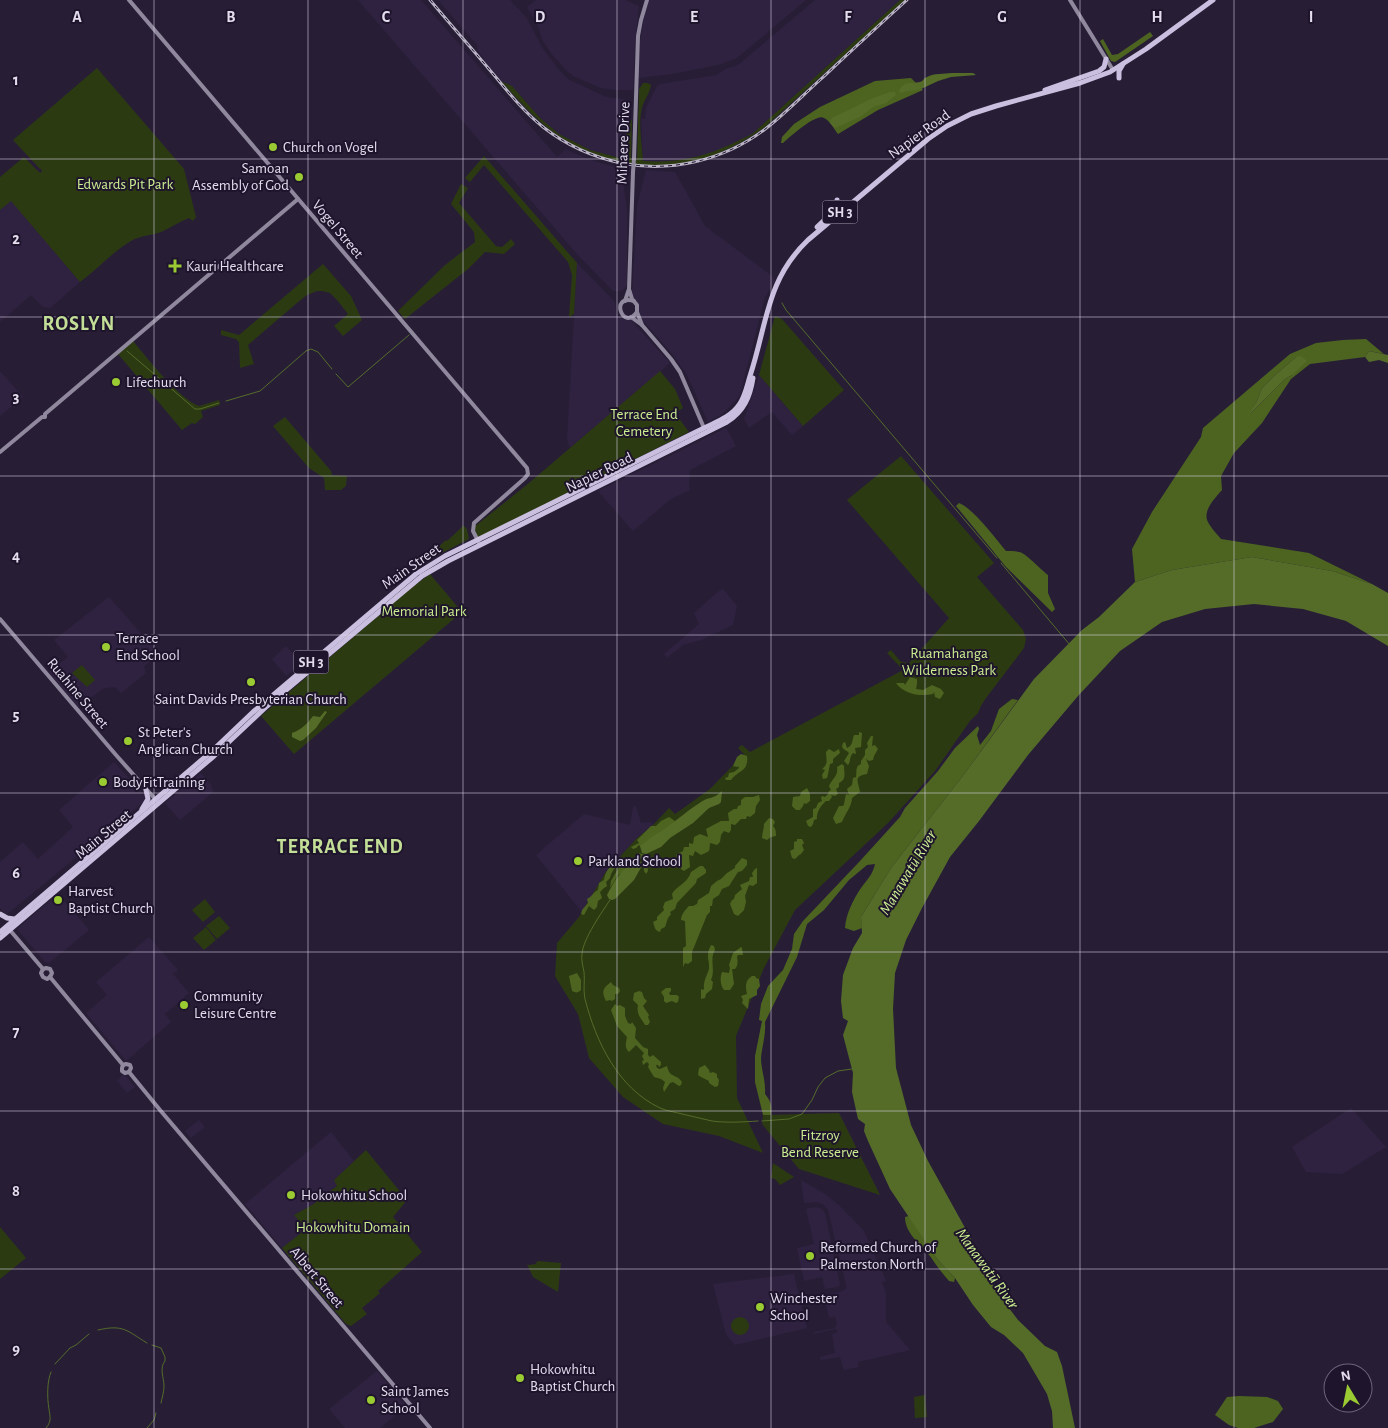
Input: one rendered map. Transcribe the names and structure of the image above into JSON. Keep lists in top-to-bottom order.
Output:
{
  "streets": {
    "highway": ["Napier Road", "SH 3", "Main Street"],
    "main road": [
      "Mihaere Drive",
      "Vogel Street",
      "Ruahine Street",
      "Albert Street"
    ]
  },
  "crossings": [
    ["Napier Road", "Vogel Street"],
    ["Napier Road", "Main Street"],
    ["Vogel Street", "Main Street"],
    ["Main Street", "Ruahine Street"]
  ],
  "districts": ["ROSLYN", "TERRACE END"],
  "water": ["Manawatū River"],
  "parks": [
    "Edwards Pit Park",
    "Terrace End Cemetery",
    "Memorial Park",
    "Ruamahanga Wilderness Park",
    "Fitzroy Bend Reserve",
    "Hokowhitu Domain"
  ],
  "places": {
    "other": [
      "Church on Vogel",
      "Samoan Assembly of God",
      "Lifechurch",
      "Terrace End School",
      "Saint Davids Presbyterian Church",
      "St Peter's Anglican Church",
      "BodyFitTraining",
      "Parkland School",
      "Harvest Baptist Church",
      "Community Leisure Centre",
      "Hokowhitu School",
      "Reformed Church of Palmerston North",
      "Winchester School",
      "Hokowhitu Baptist Church",
      "Saint James School"
    ],
    "health": ["Kauri Healthcare"]
  },
  "north": "top",
  "grid": {
    "columns": [
      "A",
      "B",
      "C",
      "D",
      "E",
      "F",
      "G",
      "H",
      "I"
    ],
    "rows": [
      "1",
      "2",
      "3",
      "4",
      "5",
      "6",
      "7",
      "8",
      "9"
    ]
  }
}
